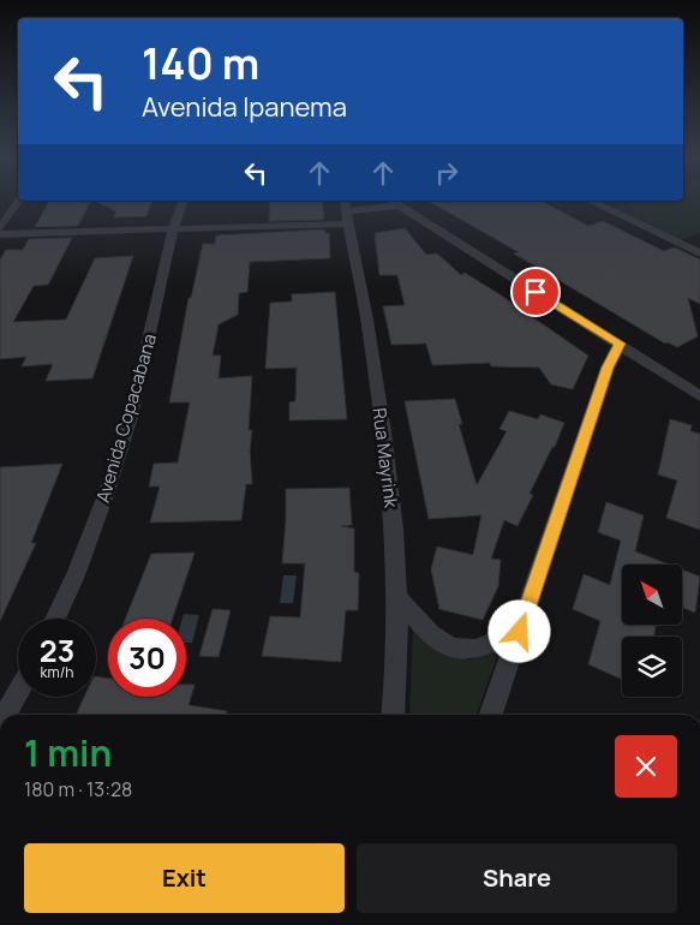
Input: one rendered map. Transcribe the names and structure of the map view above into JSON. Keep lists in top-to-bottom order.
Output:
{
  "streets": {
    "street": ["Avenida Copacabana", "Rua Mayrink"]
  },
  "north": "top left",
  "page": {
    "turn": ["140 m", "Avenida Ipanema"],
    "speed": "23 km/h",
    "limit": "30",
    "heading": ["1 min", "180 m · 13:28"],
    "buttons": ["Exit", "Share"]
  }
}
